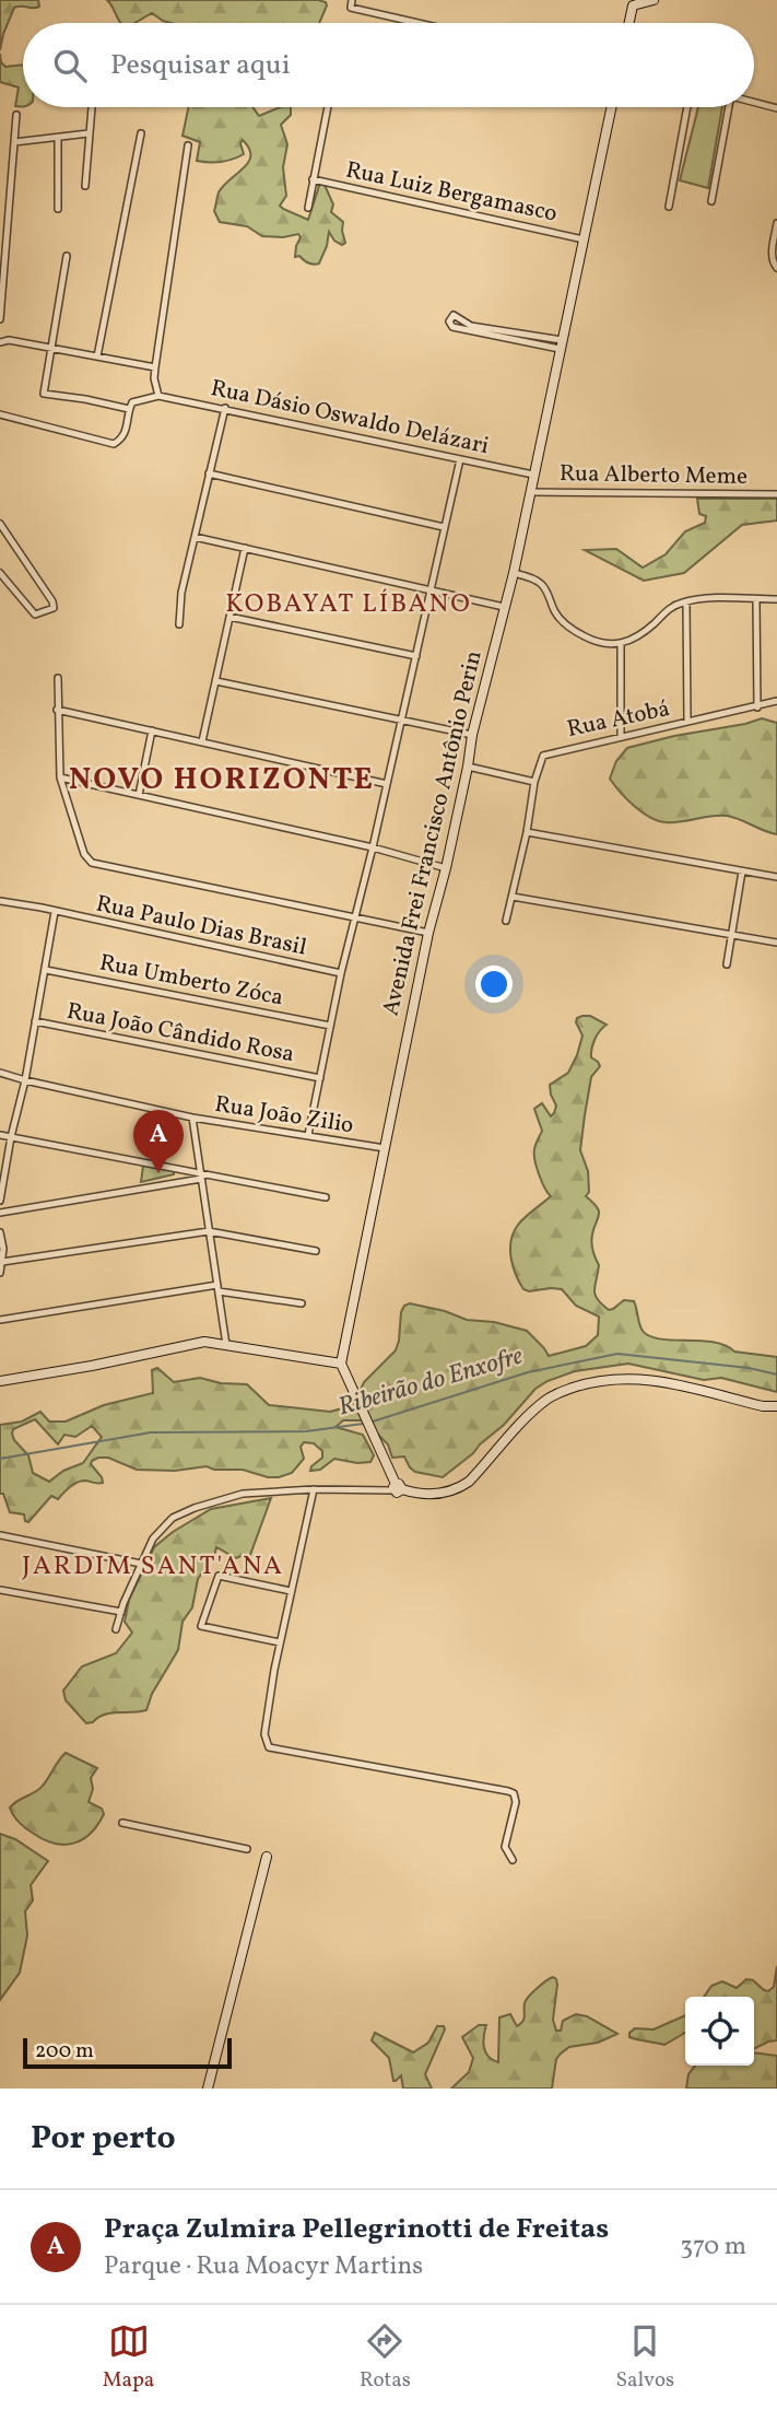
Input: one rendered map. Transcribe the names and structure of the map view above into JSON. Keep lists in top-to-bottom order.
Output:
{
  "streets": {
    "street": [
      "Rua Luiz Bergamasco",
      "Rua Dásio Oswaldo Delázari",
      "Rua Alberto Meme",
      "Rua Atobá",
      "Avenida Frei Francisco Antônio Perin",
      "Rua Paulo Dias Brasil",
      "Rua Umberto Zóca",
      "Rua João Cândido Rosa",
      "Rua João Zilio"
    ]
  },
  "crossings": [
    ["Rua Luiz Bergamasco", "Avenida Frei Francisco Antônio Perin"],
    ["Rua Dásio Oswaldo Delázari", "Avenida Frei Francisco Antônio Perin"],
    ["Rua Alberto Meme", "Avenida Frei Francisco Antônio Perin"],
    ["Avenida Frei Francisco Antônio Perin", "Rua João Zilio"]
  ],
  "districts": ["KOBAYAT LÍBANO", "NOVO HORIZONTE", "JARDIM SANT'ANA"],
  "water": ["Ribeirão do Enxofre"],
  "scale_bar": "200 m",
  "page": {
    "search": "Pesquisar aqui",
    "pins": "A",
    "scale": "200 m",
    "heading": "Por perto",
    "list": [
      {
        "mark": "A",
        "name": "Praça Zulmira Pellegrinotti de Freitas",
        "note": "Parque · Rua Moacyr Martins",
        "value": "370 m"
      }
    ],
    "nav": ["Mapa", "Rotas", "Salvos"]
  }
}
